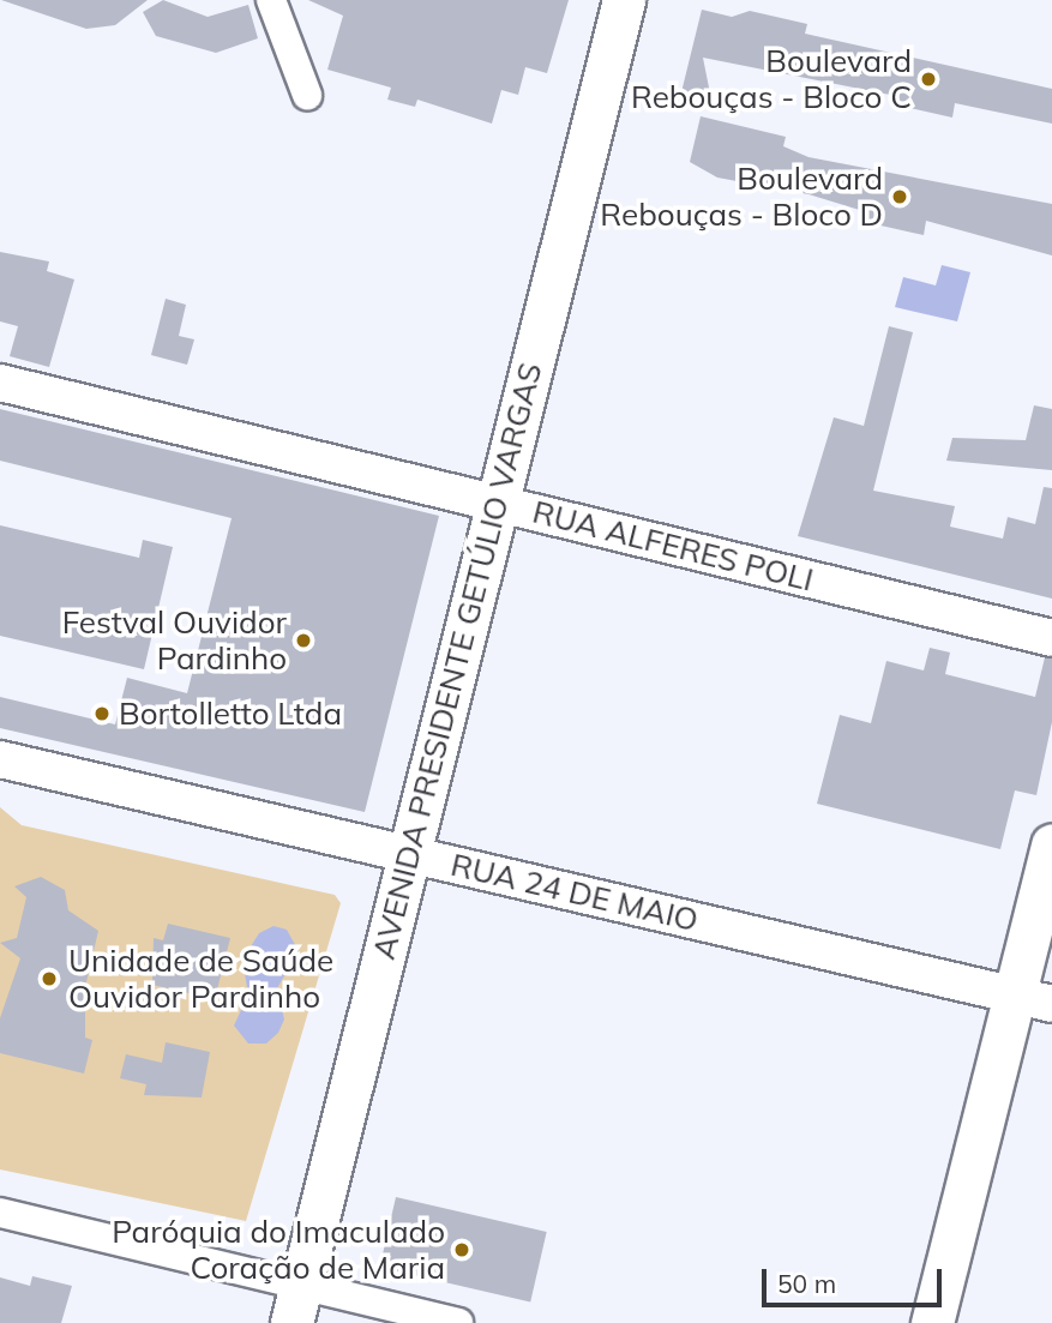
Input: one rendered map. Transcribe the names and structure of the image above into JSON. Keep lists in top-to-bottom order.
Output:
{
  "streets": {
    "main road": ["AVENIDA PRESIDENTE GETÚLIO VARGAS"],
    "street": ["RUA ALFERES POLI", "RUA 24 DE MAIO"]
  },
  "crossings": [
    ["RUA ALFERES POLI", "AVENIDA PRESIDENTE GETÚLIO VARGAS"],
    ["AVENIDA PRESIDENTE GETÚLIO VARGAS", "RUA 24 DE MAIO"]
  ],
  "places": [
    "Boulevard Rebouças - Bloco C",
    "Boulevard Rebouças - Bloco D",
    "Festval Ouvidor Pardinho",
    "Bortolletto Ltda",
    "Unidade de Saúde Ouvidor Pardinho",
    "Paróquia do Imaculado Coração de Maria"
  ],
  "scale_bar": "50 m"
}
